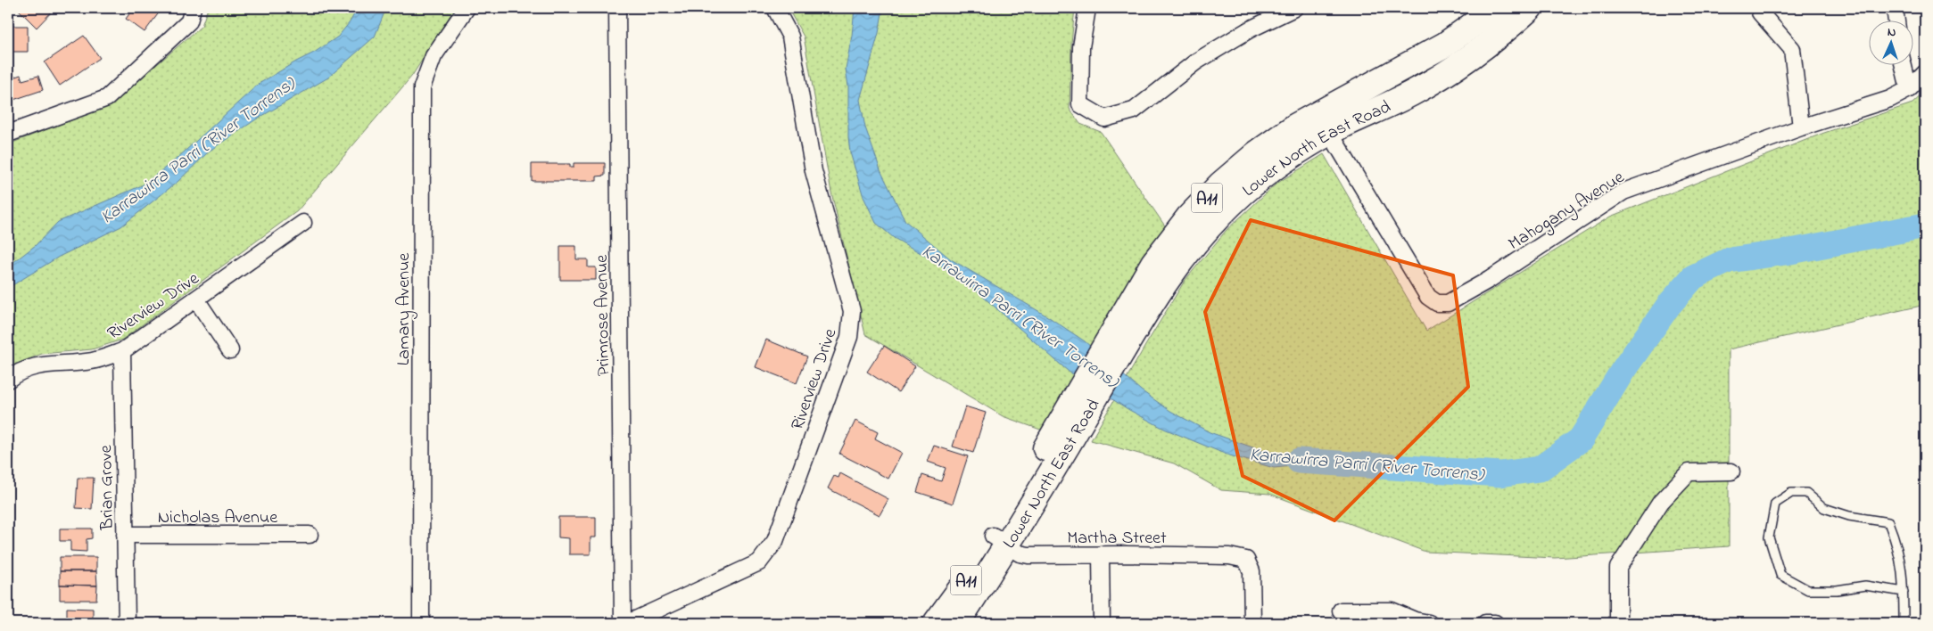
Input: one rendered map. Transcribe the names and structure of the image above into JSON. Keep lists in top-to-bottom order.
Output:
{
  "streets": {
    "main road": ["Lower North East Road", "A11"],
    "street": [
      "Mahogany Avenue",
      "Riverview Drive",
      "Lamary Avenue",
      "Primrose Avenue",
      "Brian Grove",
      "Nicholas Avenue",
      "Martha Street"
    ]
  },
  "crossings": [
    ["Lower North East Road", "Mahogany Avenue"],
    ["Lower North East Road", "Martha Street"],
    ["Riverview Drive", "Brian Grove"],
    ["Brian Grove", "Nicholas Avenue"]
  ],
  "water": ["Karrawirra Parri (River Torrens)"],
  "north": "top"
}
